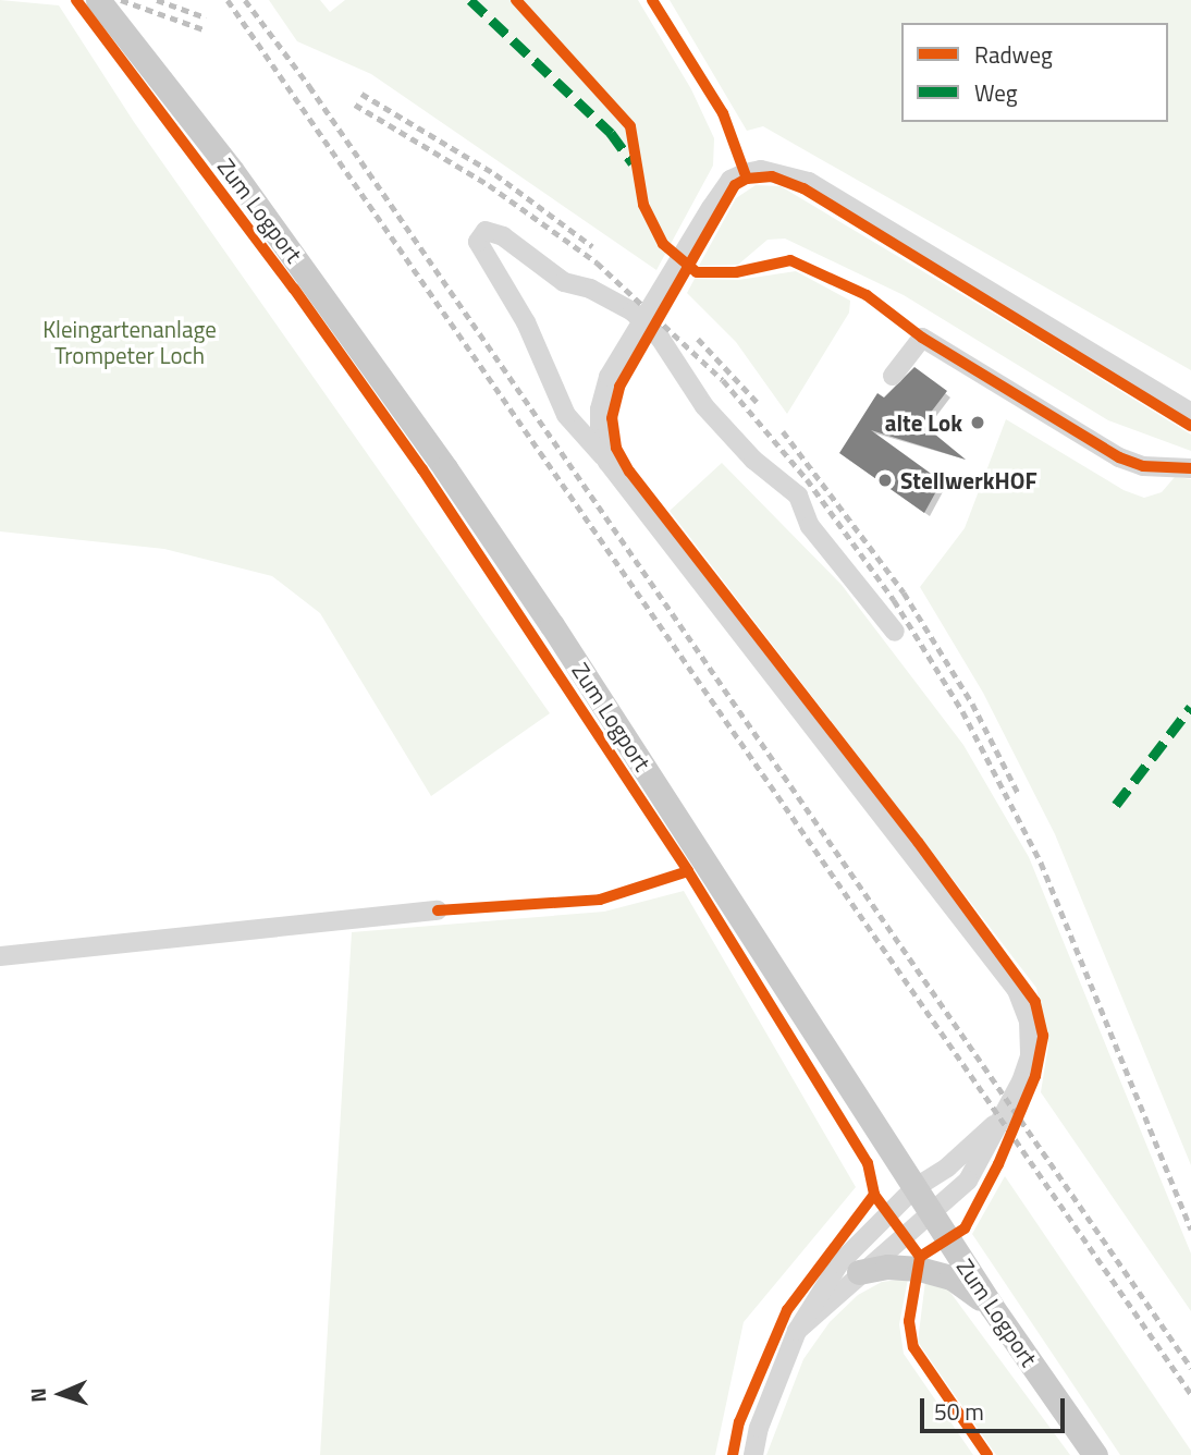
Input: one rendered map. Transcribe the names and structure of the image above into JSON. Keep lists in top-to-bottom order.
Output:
{
  "streets": {
    "main road": ["Zum Logport"]
  },
  "parks": ["Kleingartenanlage Trompeter Loch"],
  "places": ["alte Lok", "StellwerkHOF"],
  "legend": ["Radweg", "Weg"],
  "scale_bar": "50 m",
  "north": "left"
}
